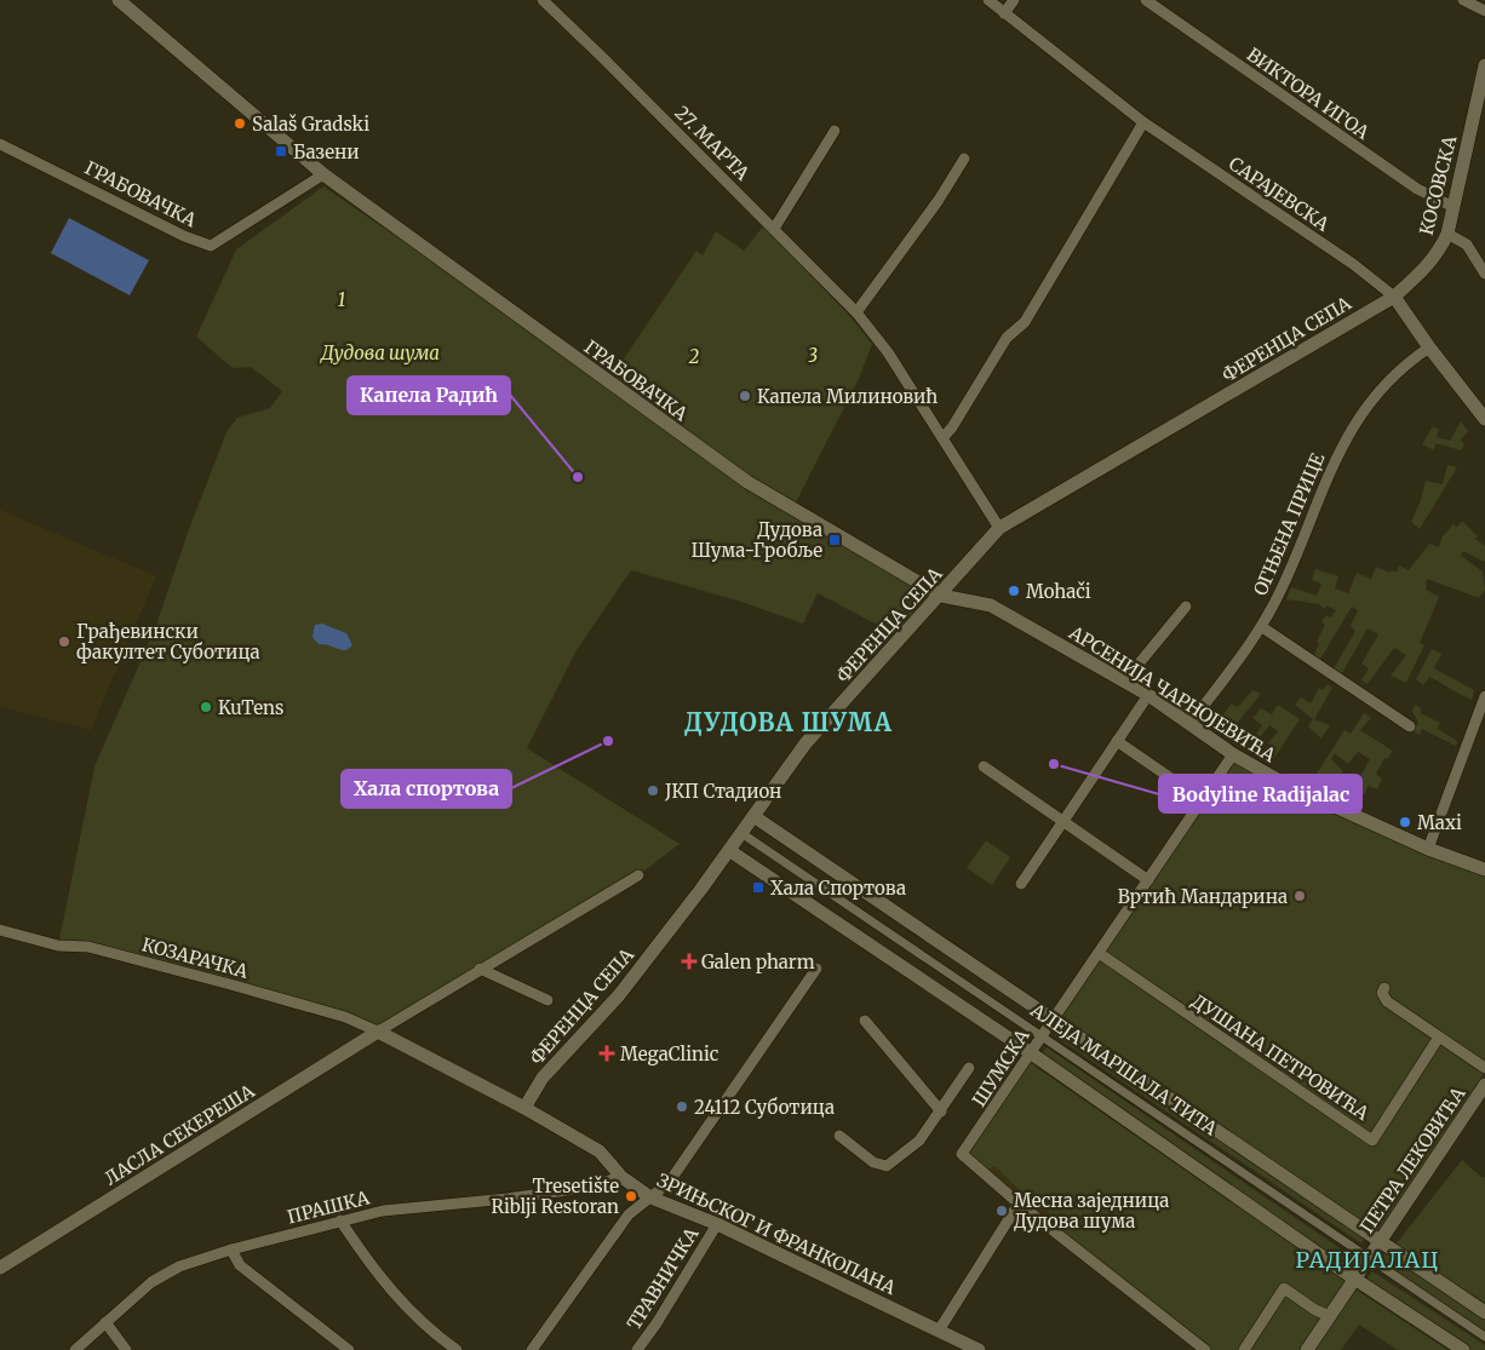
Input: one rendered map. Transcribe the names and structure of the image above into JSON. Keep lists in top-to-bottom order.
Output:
{
  "streets": {
    "street": [
      "ВИКТОРА ИГОА",
      "27. МАРТА",
      "КОСОВСКА",
      "ГРАБОВАЧКА",
      "САРАЈЕВСКА",
      "ФЕРЕНЦА СЕПА",
      "ОГЊЕНА ПРИЦЕ",
      "АРСЕНИЈА ЧАРНОЈЕВИЋА",
      "КОЗАРАЧКА",
      "ДУШАНА ПЕТРОВИЋА",
      "ШУМСКА",
      "АЛЕЈА МАРШАЛА ТИТА",
      "ЛАСЛА СЕКЕРЕША",
      "ПЕТРА ЛЕКОВИЋА",
      "ПРАШКА",
      "ЗРИЊСКОГ И ФРАНКОПАНА",
      "ТРАВНИЧКА"
    ]
  },
  "crossings": [
    ["ВИКТОРА ИГОА", "КОСОВСКА"],
    ["27. МАРТА", "ФЕРЕНЦА СЕПА"],
    ["КОСОВСКА", "САРАЈЕВСКА"],
    ["КОСОВСКА", "ФЕРЕНЦА СЕПА"],
    ["ГРАБОВАЧКА", "ФЕРЕНЦА СЕПА"],
    ["ГРАБОВАЧКА", "АРСЕНИЈА ЧАРНОЈЕВИЋА"],
    ["САРАЈЕВСКА", "ФЕРЕНЦА СЕПА"],
    ["ФЕРЕНЦА СЕПА", "АРСЕНИЈА ЧАРНОЈЕВИЋА"],
    ["ФЕРЕНЦА СЕПА", "АЛЕЈА МАРШАЛА ТИТА"],
    ["ФЕРЕНЦА СЕПА", "ЗРИЊСКОГ И ФРАНКОПАНА"],
    ["ОГЊЕНА ПРИЦЕ", "АРСЕНИЈА ЧАРНОЈЕВИЋА"],
    ["АРСЕНИЈА ЧАРНОЈЕВИЋА", "ШУМСКА"],
    ["КОЗАРАЧКА", "ЛАСЛА СЕКЕРЕША"],
    ["КОЗАРАЧКА", "ЗРИЊСКОГ И ФРАНКОПАНА"],
    ["ДУШАНА ПЕТРОВИЋА", "ШУМСКА"],
    ["ШУМСКА", "АЛЕЈА МАРШАЛА ТИТА"],
    ["АЛЕЈА МАРШАЛА ТИТА", "ПЕТРА ЛЕКОВИЋА"],
    ["ЛАСЛА СЕКЕРЕША", "ЗРИЊСКОГ И ФРАНКОПАНА"],
    ["ПРАШКА", "ЗРИЊСКОГ И ФРАНКОПАНА"],
    ["ЗРИЊСКОГ И ФРАНКОПАНА", "ТРАВНИЧКА"]
  ],
  "districts": ["ДУДОВА ШУМА", "РАДИЈАЛАЦ"],
  "parks": [
    "1",
    "Дудова шума",
    "3",
    "2"
  ],
  "places": {
    "other": [
      "Salaš Gradski",
      "Капела Милиновић",
      "Капела Радић",
      "Mohači",
      "Грађевински факултет Суботица",
      "KuTens",
      "Хала спортова",
      "Bodyline Radijalac",
      "ЈКП Стадион",
      "Maxi",
      "Вртић Мандарина",
      "24112 Суботица",
      "Tresetište Riblji Restoran",
      "Месна заједница Дудова шума"
    ],
    "transit": ["Базени", "Дудова Шума-Гробље", "Хала Спортова"],
    "health": ["Galen pharm", "MegaClinic"]
  }
}
